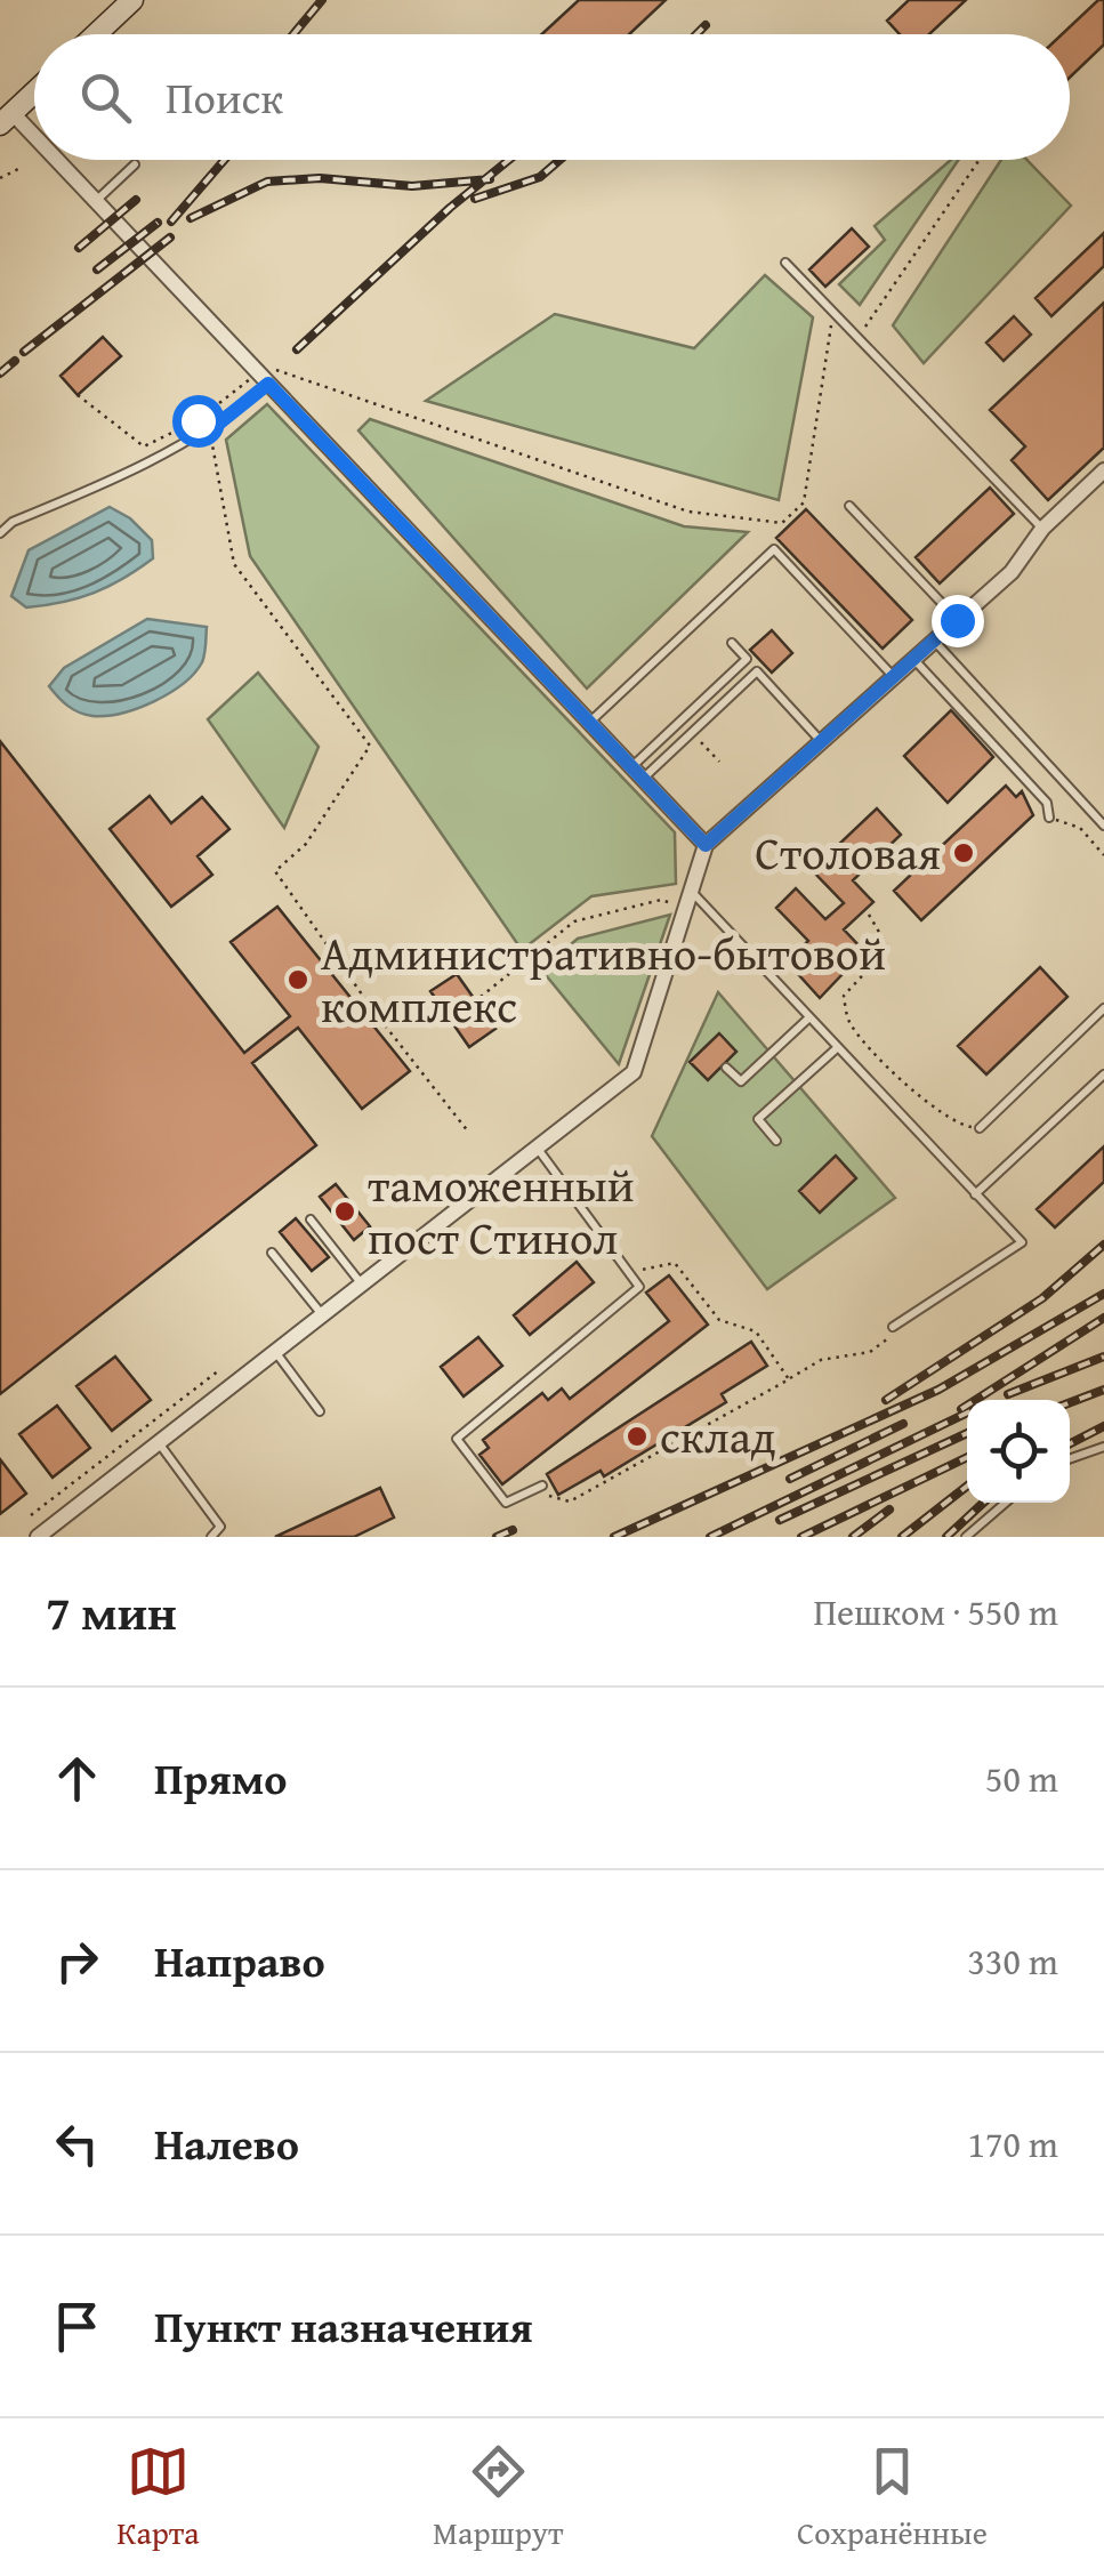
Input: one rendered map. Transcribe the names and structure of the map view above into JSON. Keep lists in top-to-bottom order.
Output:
{
  "places": [
    "Столовая",
    "Административно-бытовой комплекс",
    "таможенный пост Стинол",
    "склад"
  ],
  "page": {
    "search": "Поиск",
    "heading": ["7 мин", "Пешком · 550 m"],
    "list": [
      ["Прямо", "50 m"],
      ["Направо", "330 m"],
      ["Налево", "170 m"],
      "Пункт назначения"
    ],
    "nav": ["Карта", "Маршрут", "Сохранённые"]
  }
}
